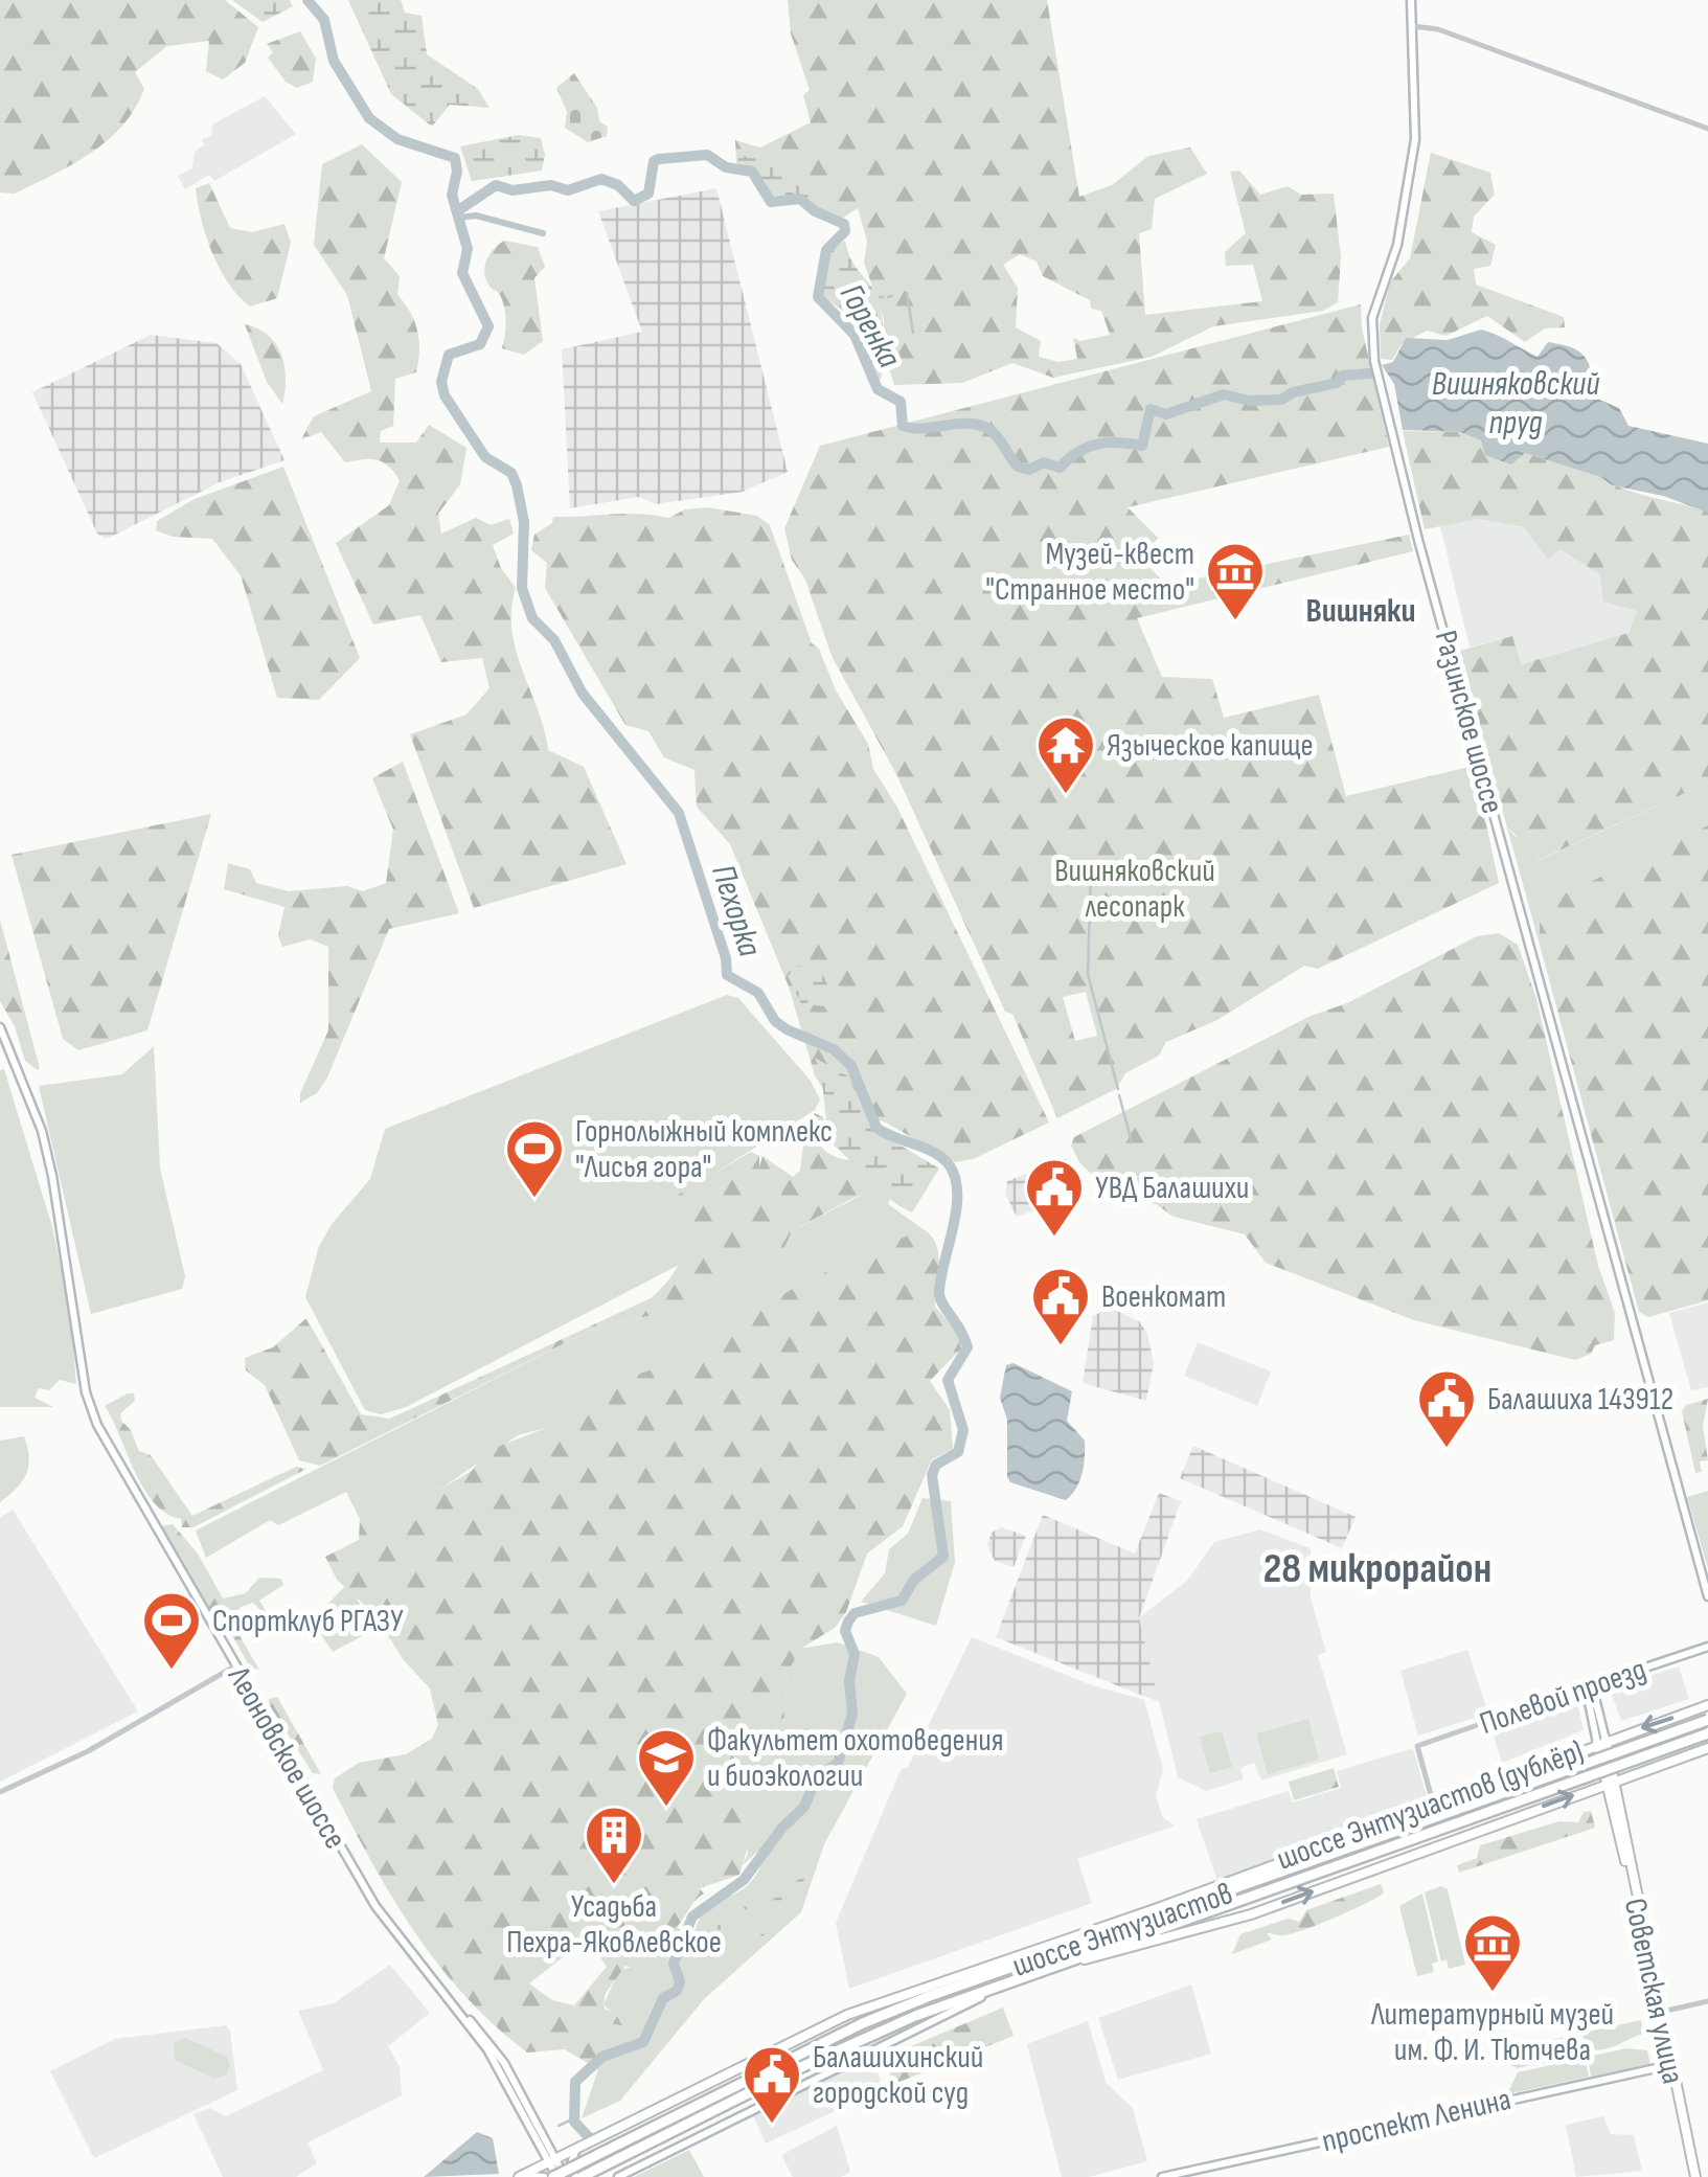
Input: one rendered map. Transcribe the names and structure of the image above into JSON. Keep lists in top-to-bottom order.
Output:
{
  "streets": {
    "highway": ["шоссе Энтузиастов"],
    "main road": [
      "Разинское шоссе",
      "Полевой проезд",
      "Леоновское шоссе",
      "шоссе Энтузиастов (дублёр)",
      "Советская улица",
      "проспект Ленина"
    ]
  },
  "crossings": [
    ["Полевой проезд", "шоссе Энтузиастов (дублёр)"],
    ["Полевой проезд", "Советская улица"],
    ["Леоновское шоссе", "шоссе Энтузиастов (дублёр)"],
    ["Леоновское шоссе", "шоссе Энтузиастов"],
    ["шоссе Энтузиастов (дублёр)", "шоссе Энтузиастов"],
    ["шоссе Энтузиастов (дублёр)", "Советская улица"],
    ["Советская улица", "проспект Ленина"]
  ],
  "districts": ["Вишняки", "28 микрорайон"],
  "water": ["Горенка", "Вишняковский пруд", "Пехорка"],
  "parks": ["Вишняковский лесопарк"],
  "places": {
    "museum": ["Музей-квест \"Странное место\"", "Литературный музей им. Ф. И. Тютчева"],
    "temple": ["Языческое капище"],
    "sports": ["Горнолыжный комплекс \"Лисья гора\"", "Спортклуб РГАЗУ"],
    "public building": [
      "УВД Балашихи",
      "Военкомат",
      "Балашиха 143912",
      "Балашихинский городской суд"
    ],
    "school or university": ["Факультет охотоведения и биоэкологии"],
    "building": ["Усадьба Пехра-Яковлевское"]
  }
}
